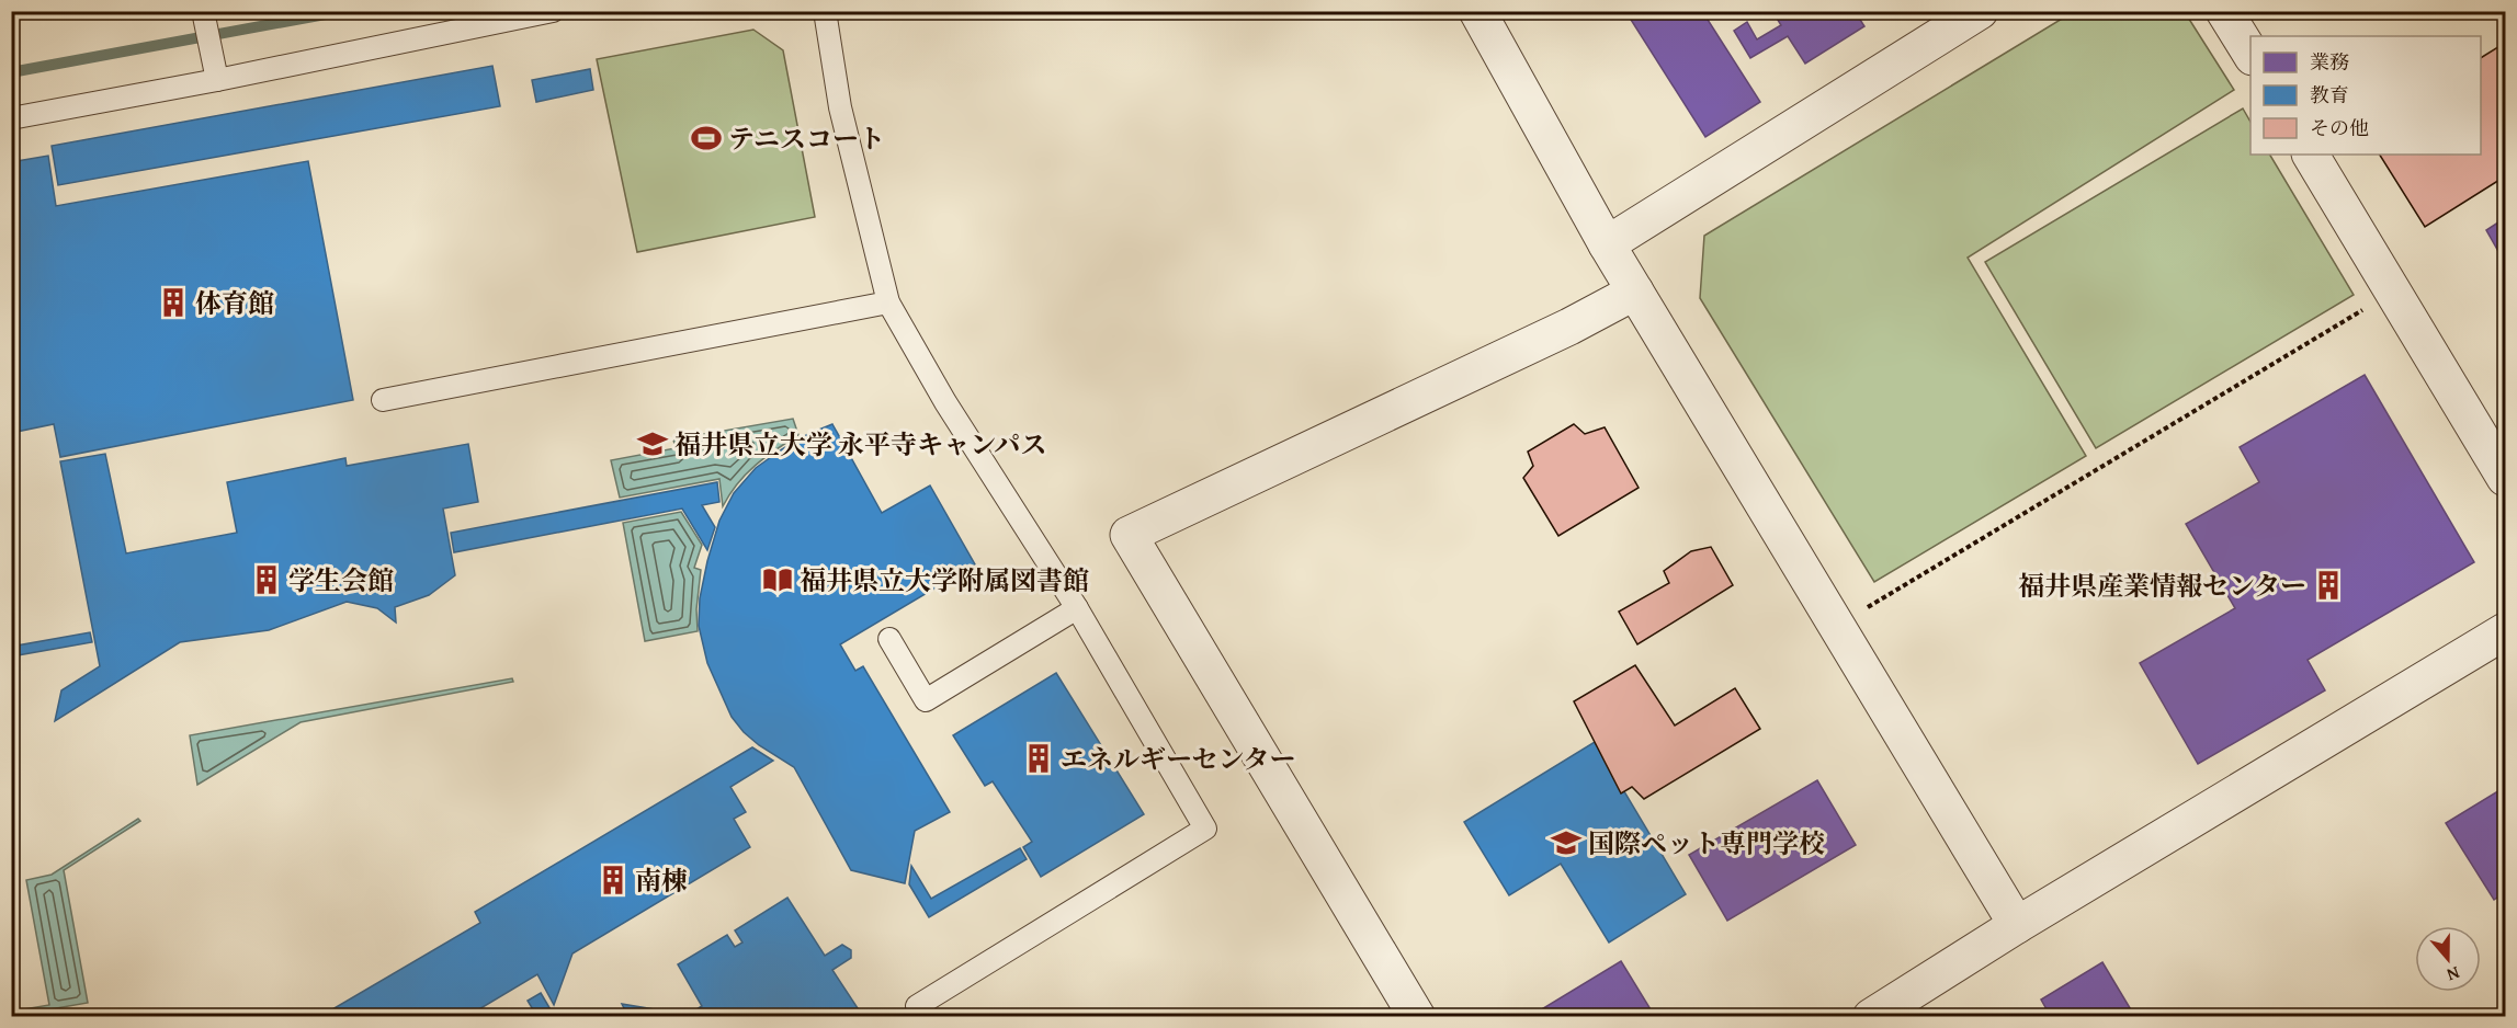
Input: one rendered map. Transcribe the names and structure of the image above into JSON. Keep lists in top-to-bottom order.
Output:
{
  "places": {
    "sports": ["テニスコート"],
    "building": [
      "体育館",
      "学生会館",
      "福井県産業情報センター",
      "エネルギーセンター",
      "南棟"
    ],
    "school or university": ["福井県立大学 永平寺キャンパス", "国際ペット専門学校"],
    "library": ["福井県立大学附属図書館"]
  },
  "legend": ["業務", "教育", "その他"],
  "north": "bottom"
}
